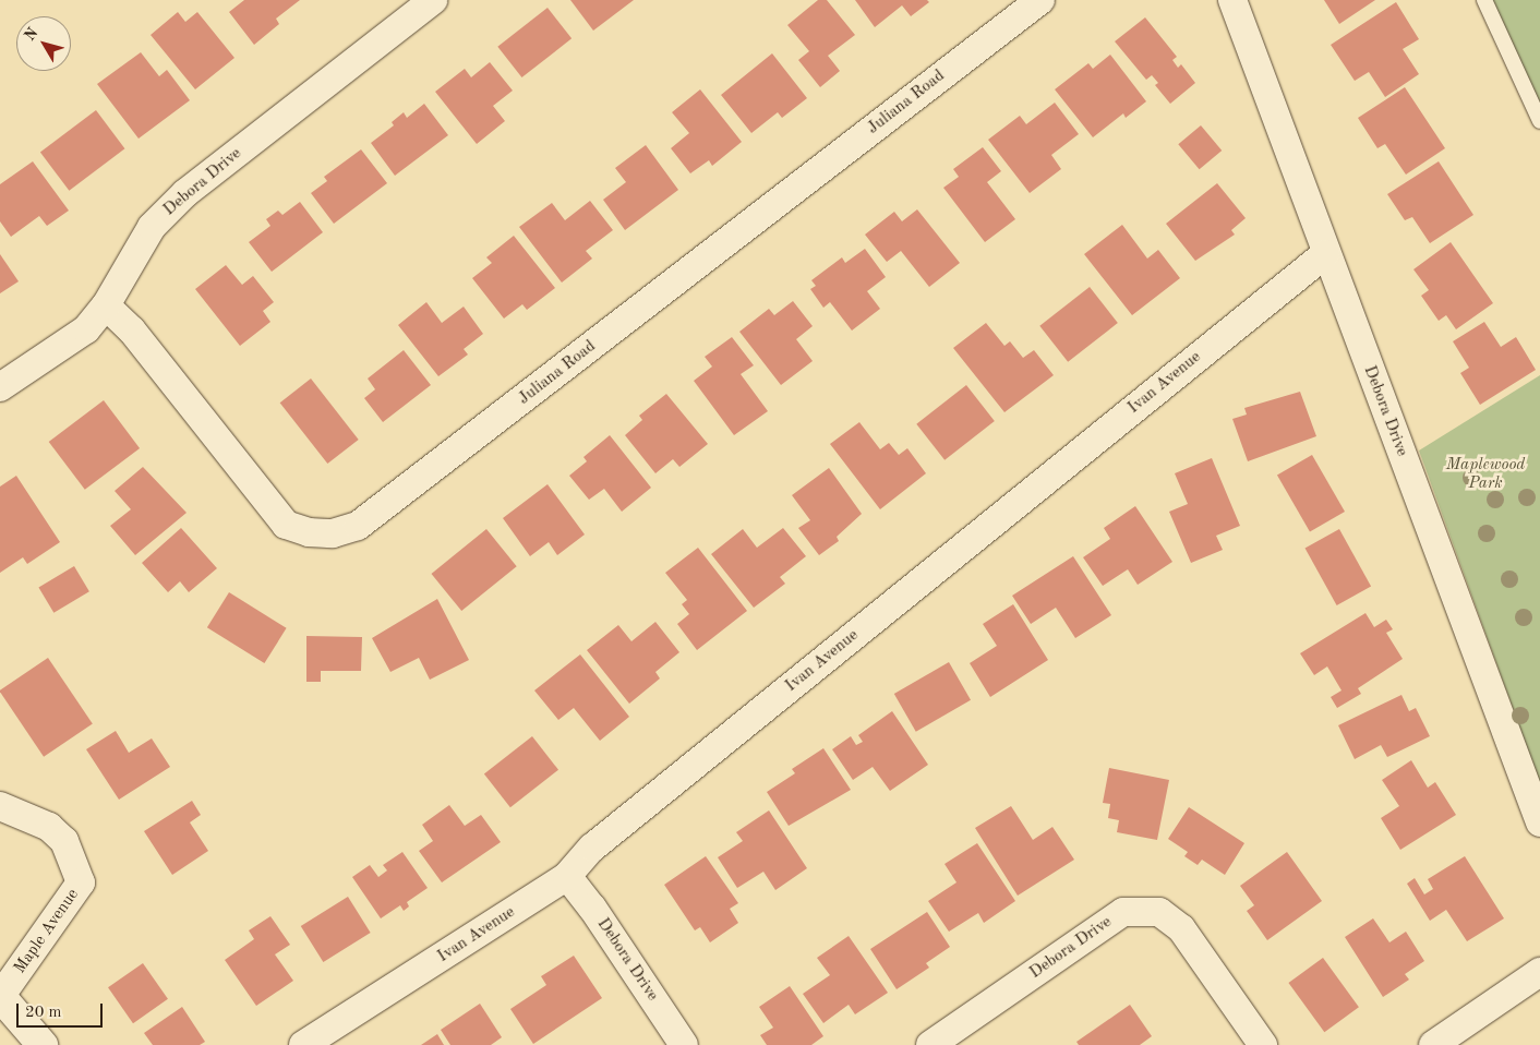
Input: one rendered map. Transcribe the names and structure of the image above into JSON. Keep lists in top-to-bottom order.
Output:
{
  "streets": {
    "street": [
      "Juliana Road",
      "Debora Drive",
      "Ivan Avenue",
      "Maple Avenue"
    ]
  },
  "crossings": [
    ["Juliana Road", "Debora Drive"],
    ["Debora Drive", "Ivan Avenue"]
  ],
  "parks": ["Maplewood Park"],
  "scale_bar": "20 m",
  "north": "top left"
}
